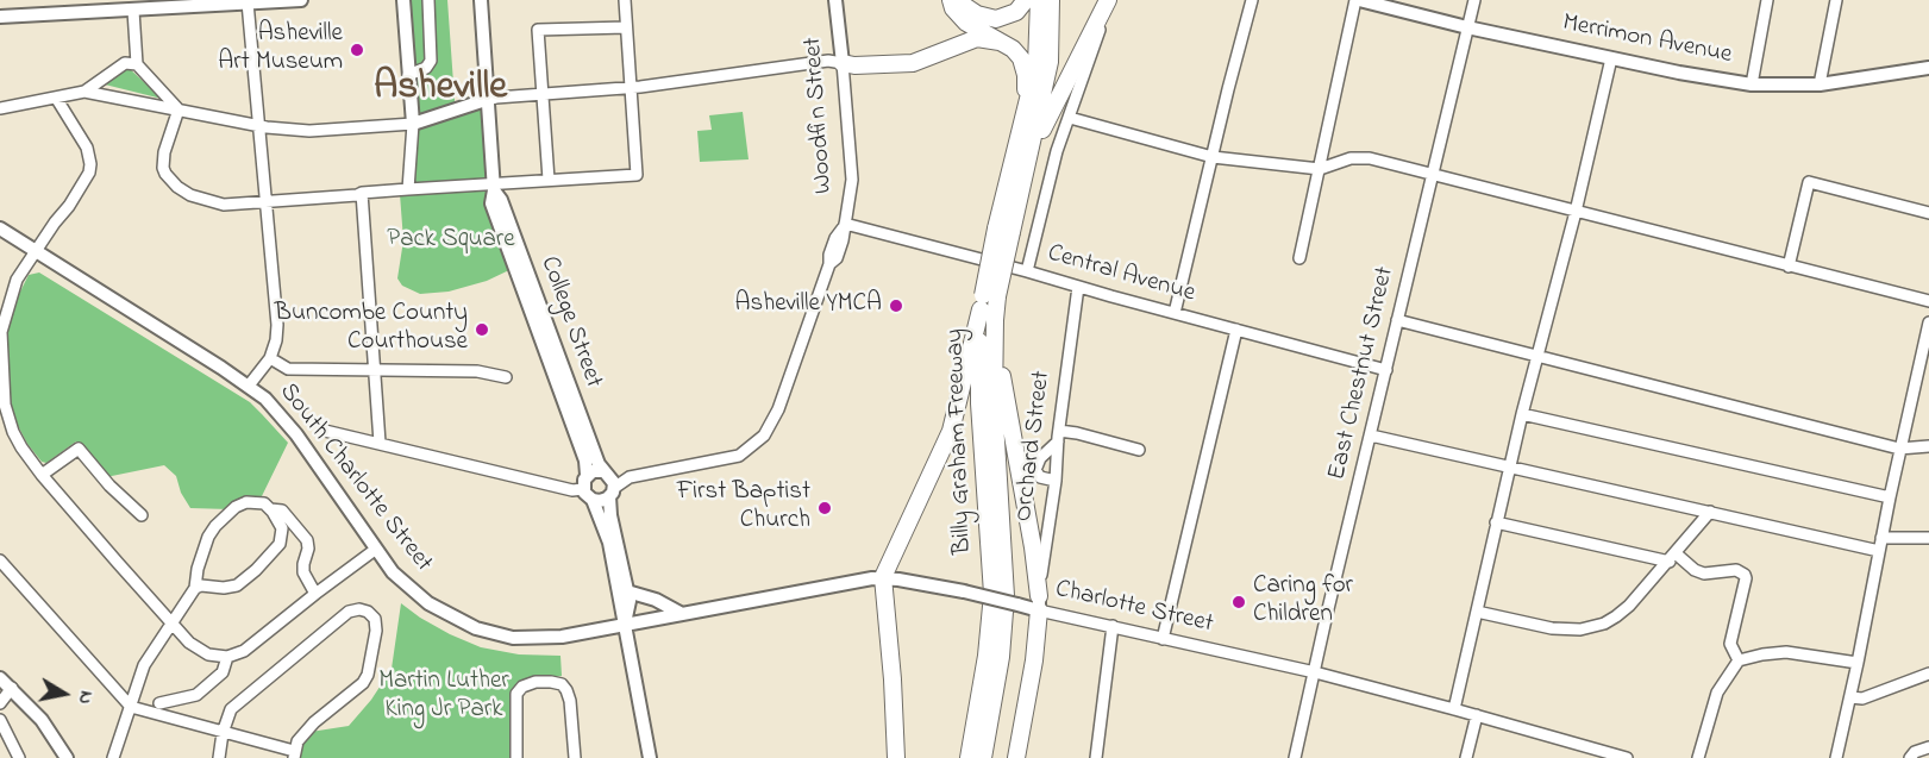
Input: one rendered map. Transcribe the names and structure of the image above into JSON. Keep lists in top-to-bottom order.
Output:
{
  "streets": {
    "highway": ["Billy Graham Freeway"],
    "main road": [
      "Merrimon Avenue",
      "Woodfin Street",
      "College Street",
      "South Charlotte Street",
      "Charlotte Street"
    ],
    "street": ["Central Avenue", "East Chestnut Street", "Orchard Street"]
  },
  "crossings": [
    ["Merrimon Avenue", "East Chestnut Street"],
    ["Woodfin Street", "Central Avenue"],
    ["Central Avenue", "East Chestnut Street"],
    ["Central Avenue", "Orchard Street"],
    ["East Chestnut Street", "Charlotte Street"],
    ["Orchard Street", "Charlotte Street"],
    ["South Charlotte Street", "Charlotte Street"]
  ],
  "districts": ["Asheville"],
  "parks": ["Pack Square", "Martin Luther King Jr Park"],
  "places": [
    "Asheville Art Museum",
    "Asheville YMCA",
    "Buncombe County Courthouse",
    "First Baptist Church",
    "Caring for Children"
  ],
  "north": "right"
}
